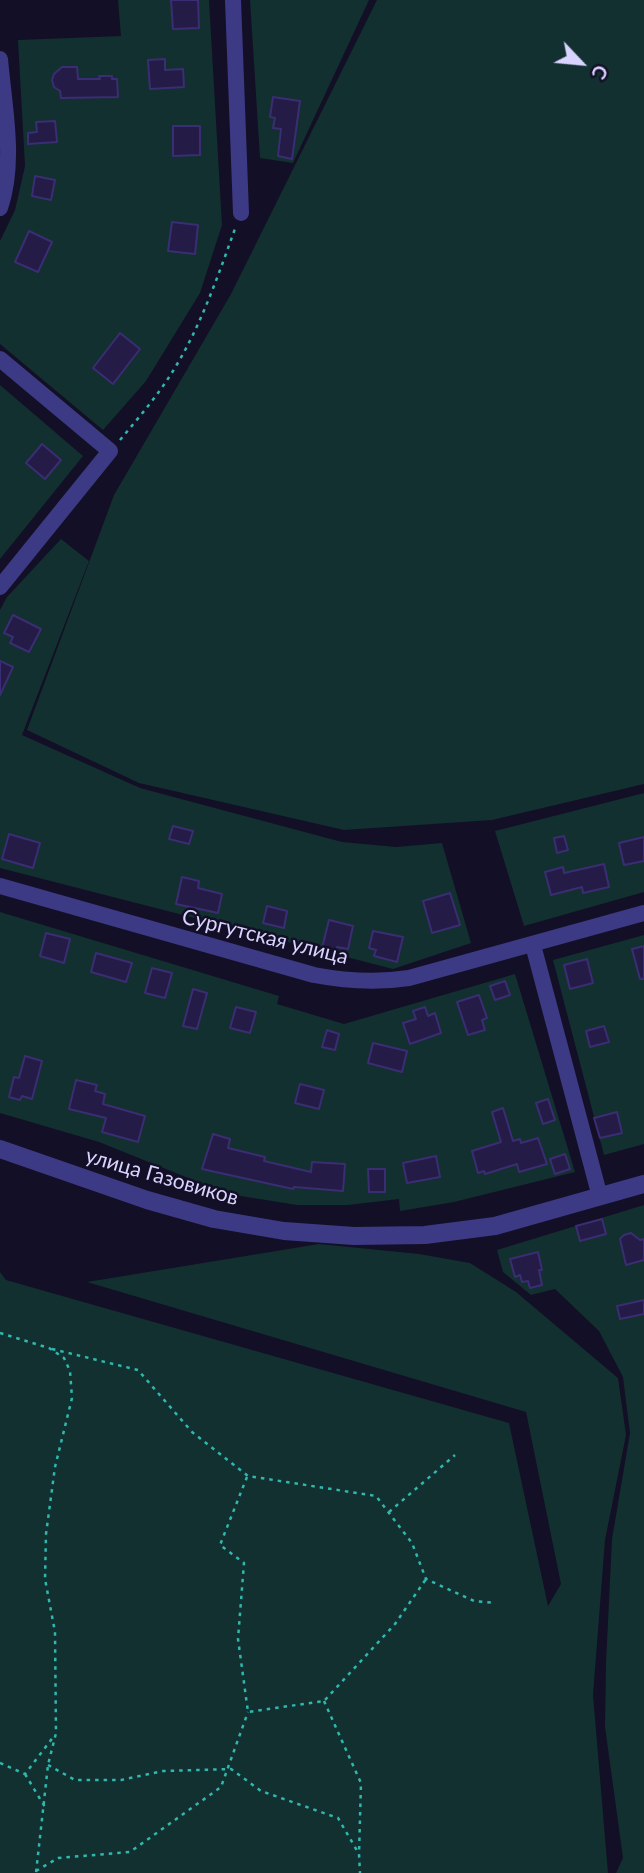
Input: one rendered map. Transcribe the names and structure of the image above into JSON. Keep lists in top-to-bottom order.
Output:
{
  "streets": {
    "street": ["Сургутская улица", "улица Газовиков"]
  },
  "north": "bottom right"
}
